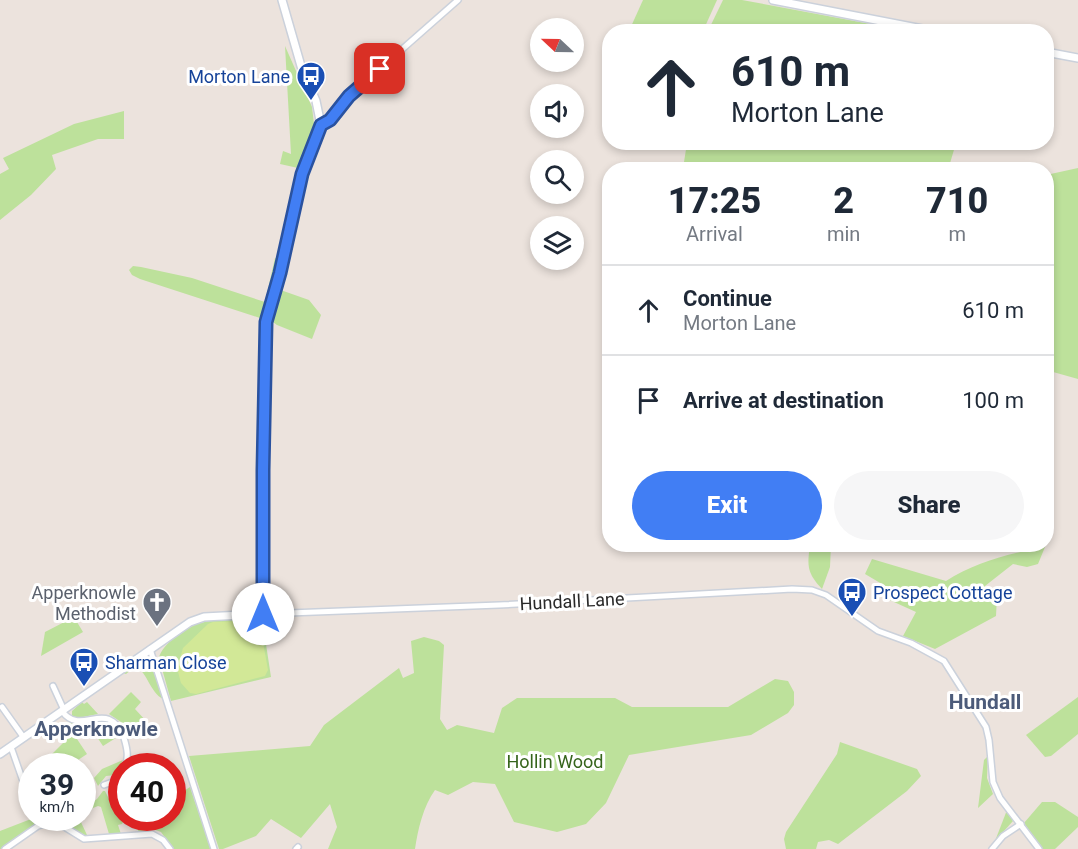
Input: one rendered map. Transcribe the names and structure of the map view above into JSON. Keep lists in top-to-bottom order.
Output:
{
  "streets": {
    "street": ["Hundall Lane"]
  },
  "districts": ["Hundall", "Apperknowle"],
  "parks": ["Hollin Wood"],
  "places": {
    "bus stop": ["Morton Lane", "Prospect Cottage", "Sharman Close"],
    "church": ["Apperknowle Methodist"]
  },
  "north": "left",
  "page": {
    "turn": ["610 m", "Morton Lane"],
    "eta": [
      "17:25",
      "Arrival",
      "2",
      "min",
      "710",
      "m"
    ],
    "list": [
      {
        "name": "Continue",
        "note": "Morton Lane",
        "value": "610 m"
      },
      {
        "name": "Arrive at destination",
        "value": "100 m"
      }
    ],
    "buttons": ["Exit", "Share"],
    "speed": "39 km/h",
    "limit": "40"
  }
}
